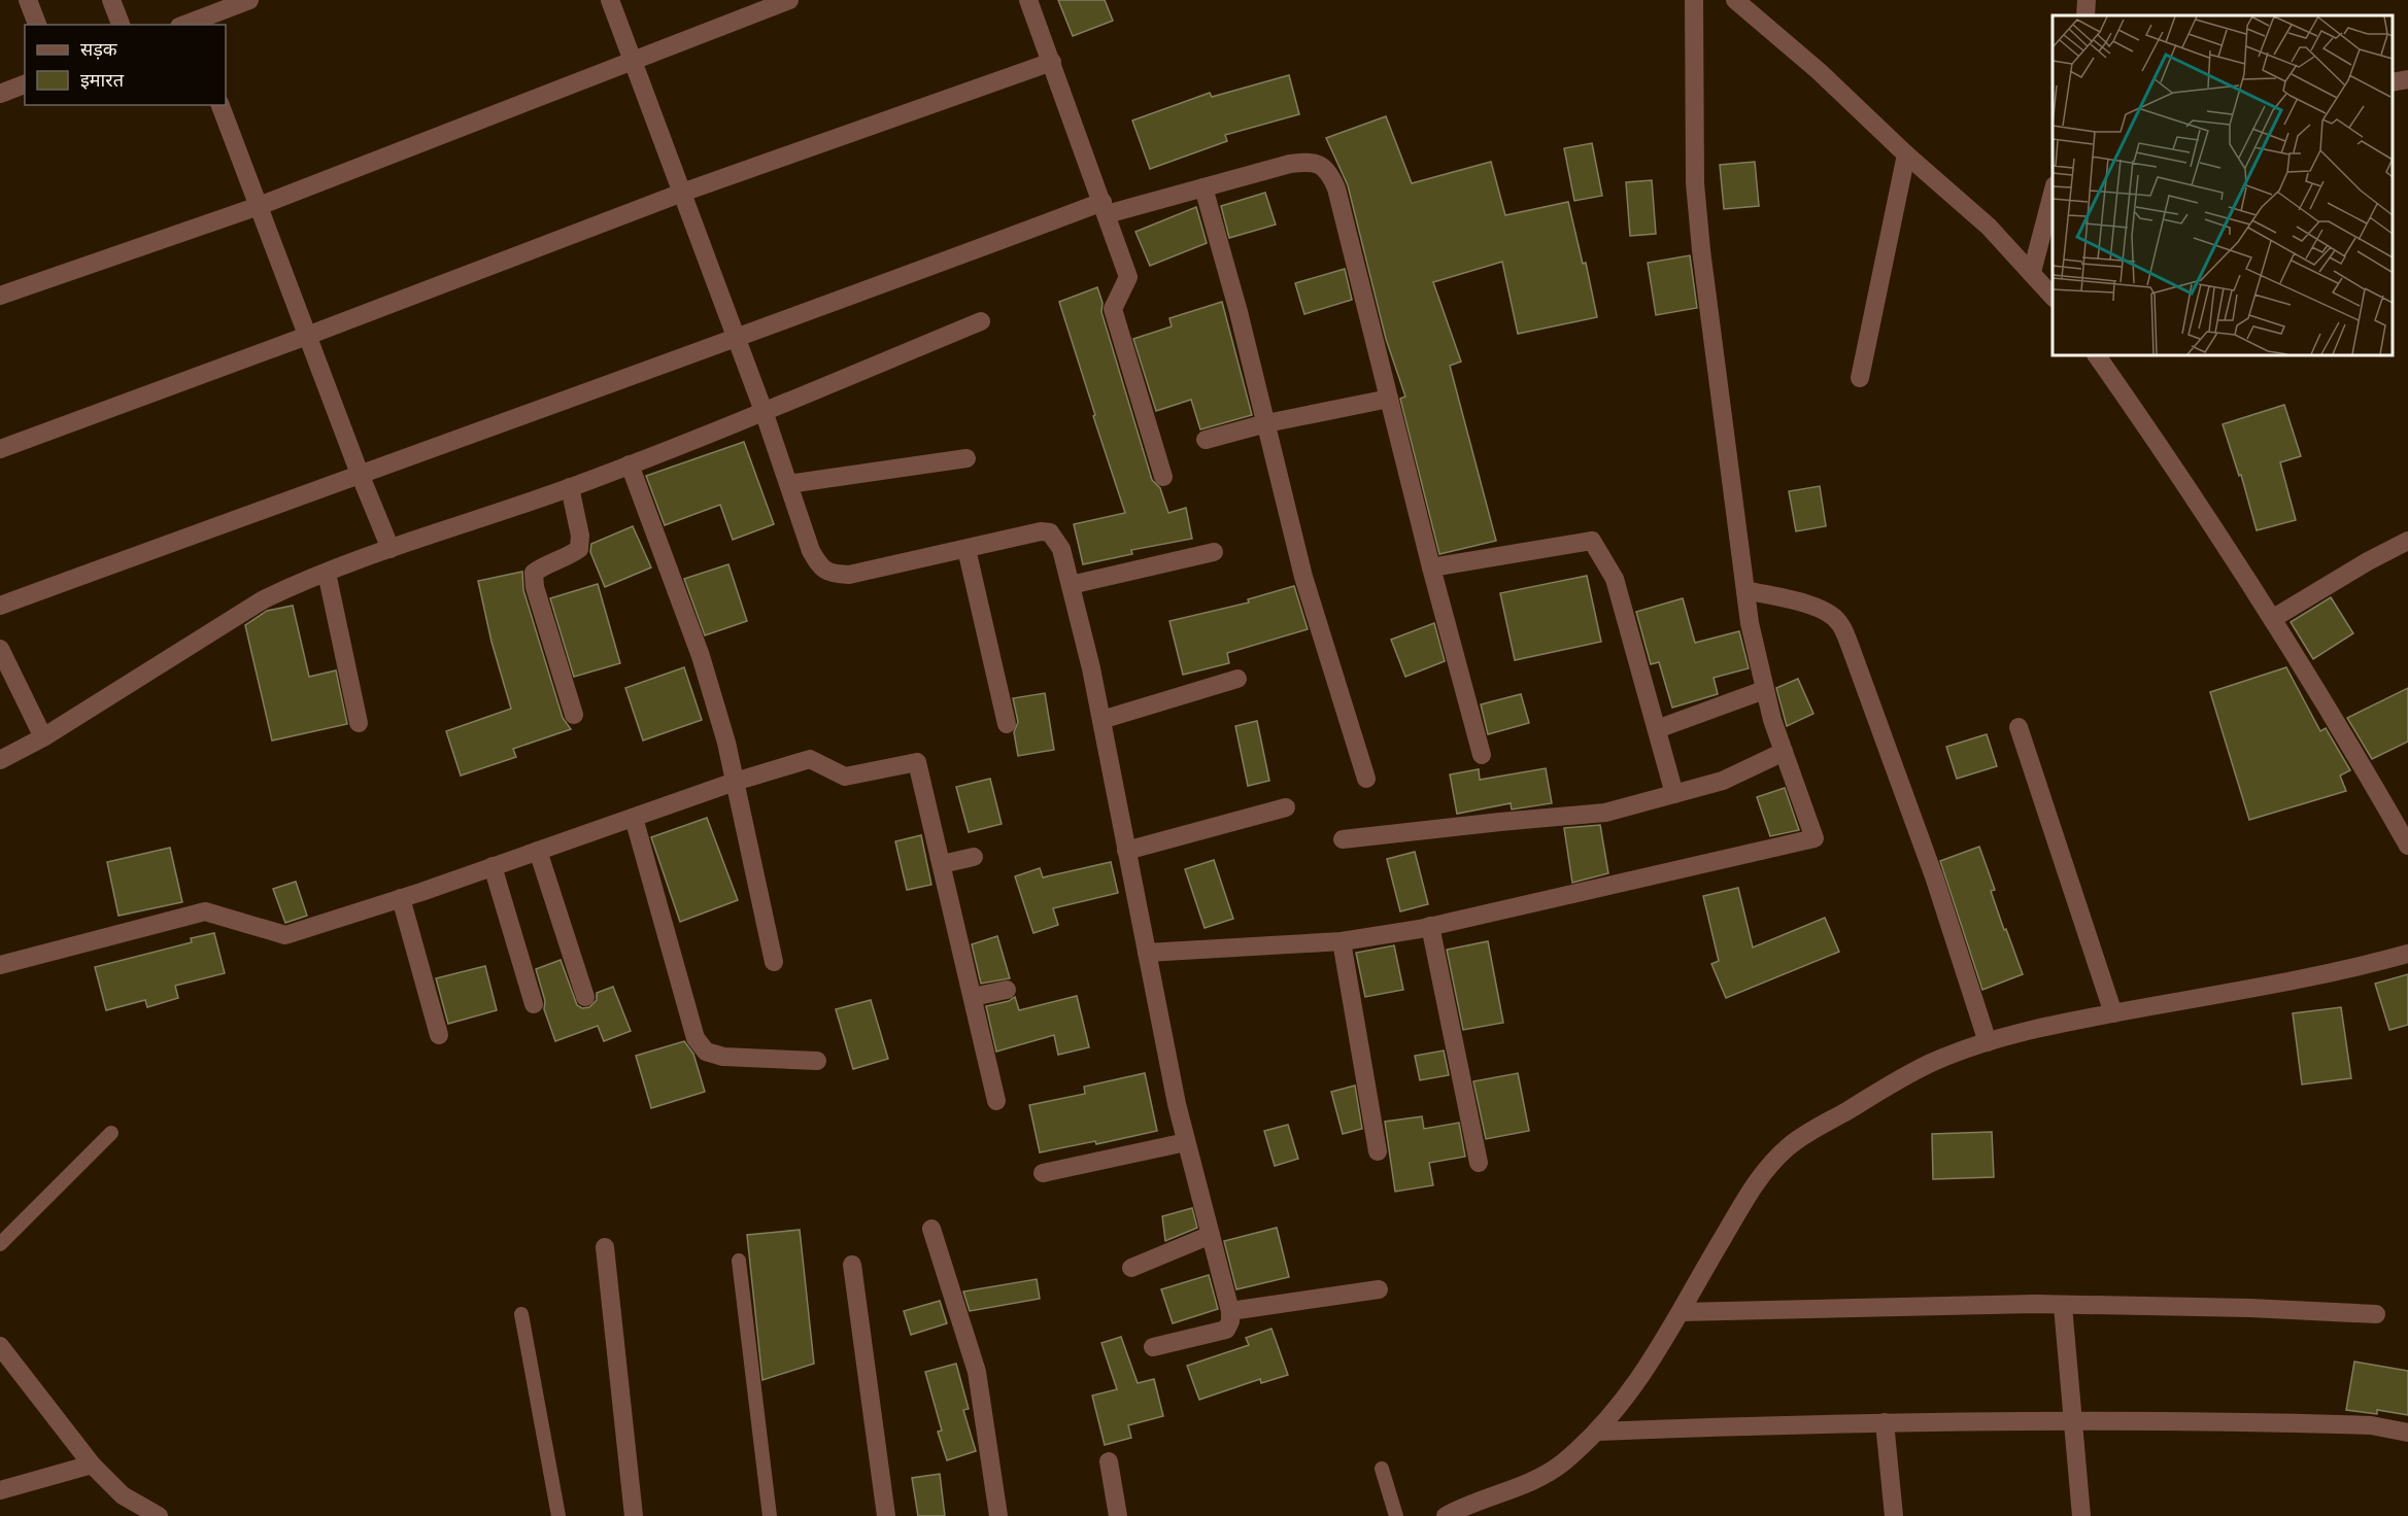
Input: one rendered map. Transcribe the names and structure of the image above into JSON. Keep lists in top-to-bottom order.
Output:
{
  "legend": ["सड़क", "इमारत"]
}
